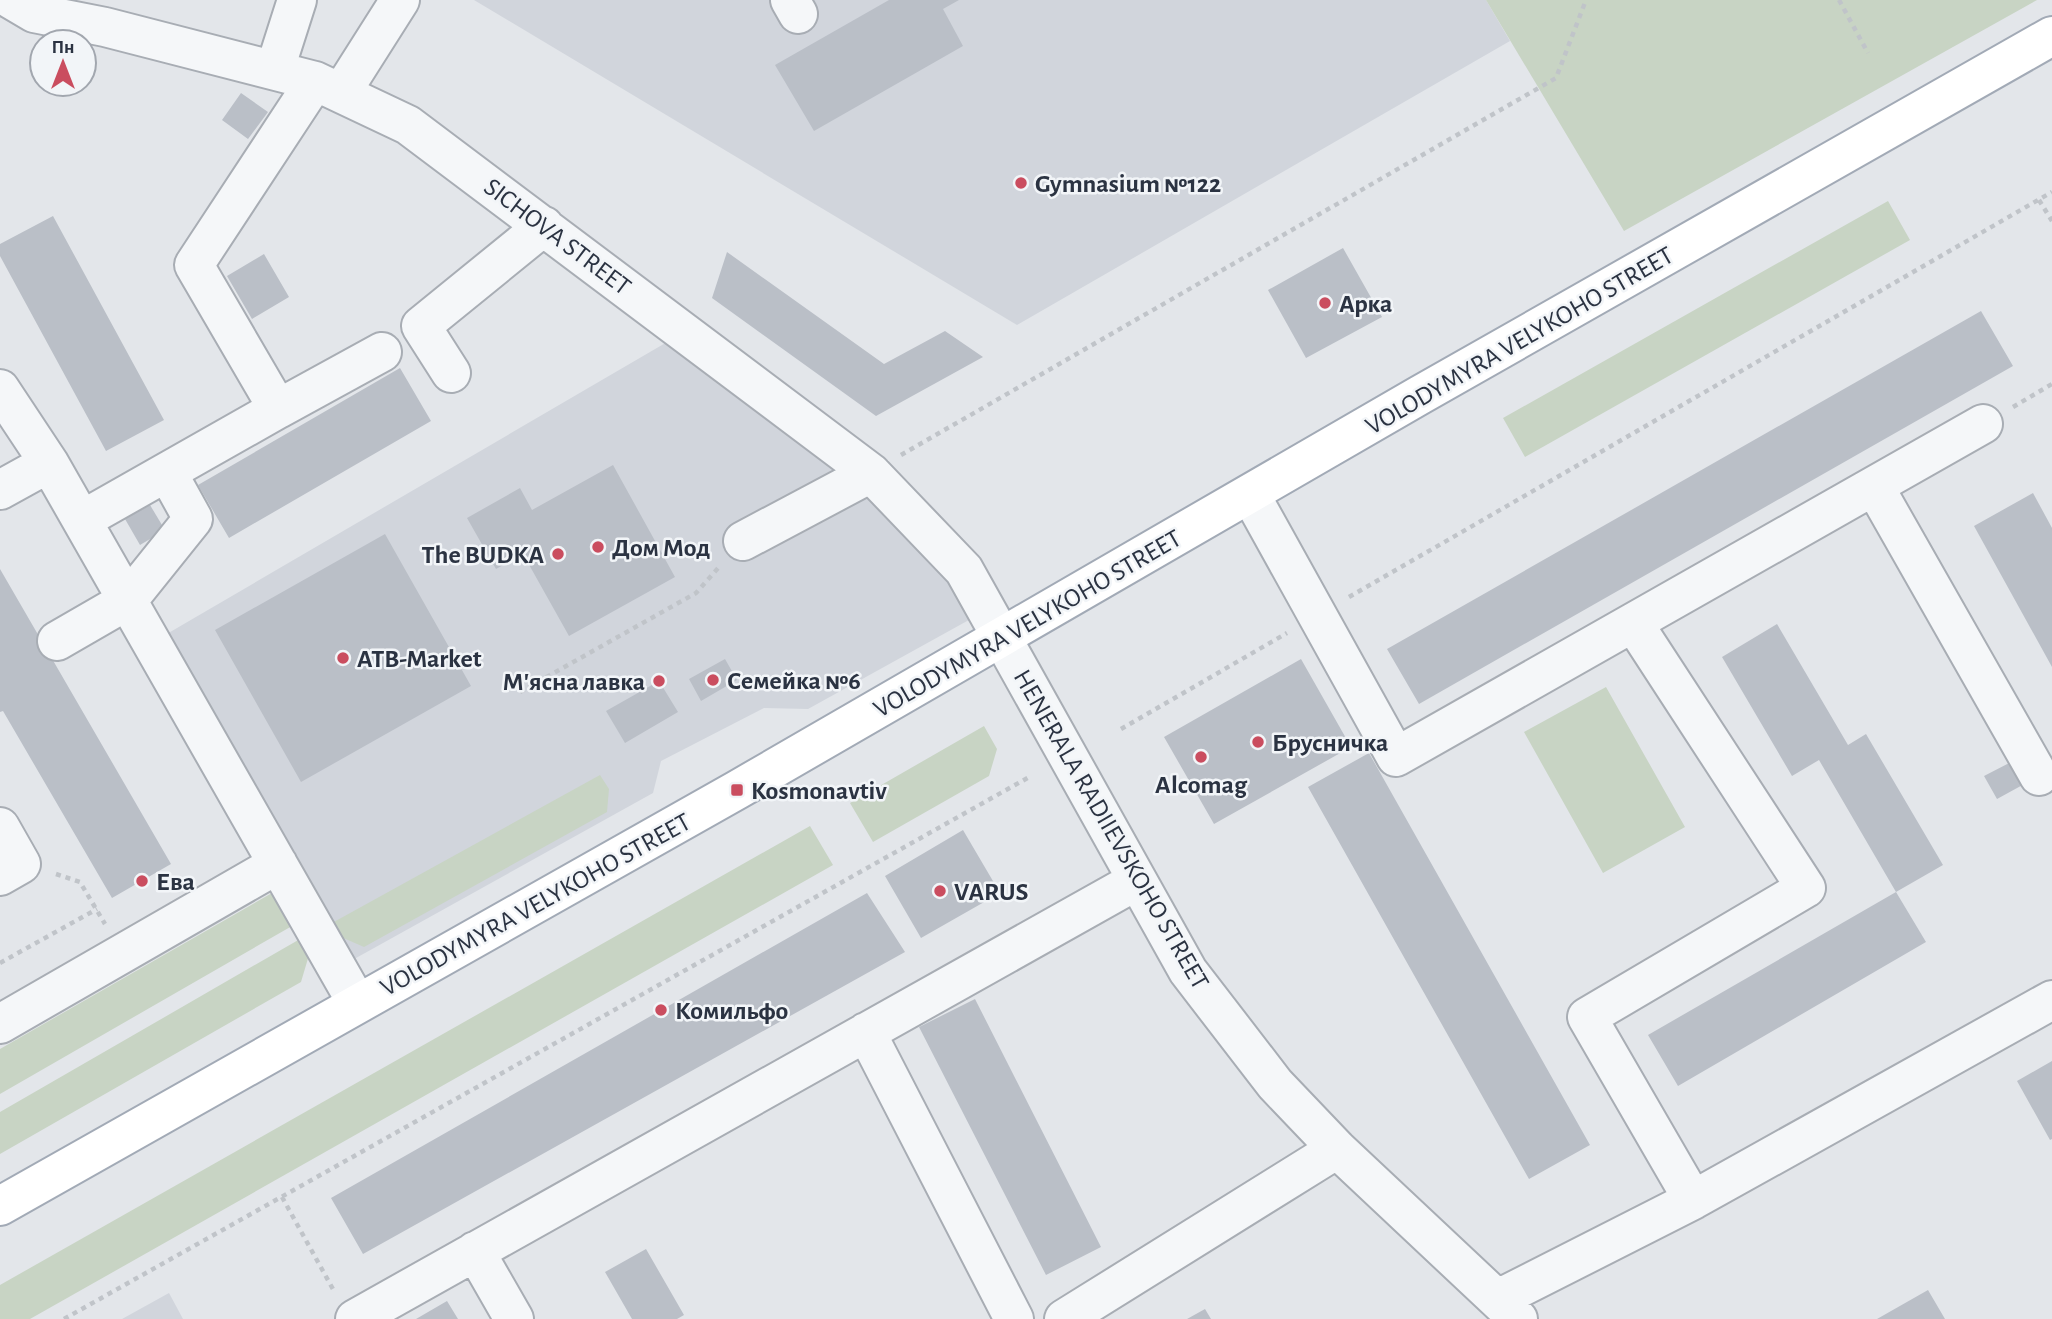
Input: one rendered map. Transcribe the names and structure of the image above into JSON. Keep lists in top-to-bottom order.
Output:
{
  "streets": {
    "main road": ["VOLODYMYRA VELYKOHO STREET"],
    "street": ["SICHOVA STREET", "HENERALA RADIIEVSKOHO STREET"]
  },
  "crossings": [
    ["SICHOVA STREET", "VOLODYMYRA VELYKOHO STREET"],
    ["SICHOVA STREET", "HENERALA RADIIEVSKOHO STREET"],
    ["VOLODYMYRA VELYKOHO STREET", "HENERALA RADIIEVSKOHO STREET"]
  ],
  "places": {
    "other": [
      "Gymnasium №122",
      "Арка",
      "Дом Мод",
      "The BUDKA",
      "ATB-Market",
      "Семейка №6",
      "М'ясна лавка",
      "Брусничка",
      "Alcomag",
      "Ева",
      "VARUS",
      "Комильфо"
    ],
    "transit": ["Kosmonavtiv"]
  },
  "north": "top"
}
